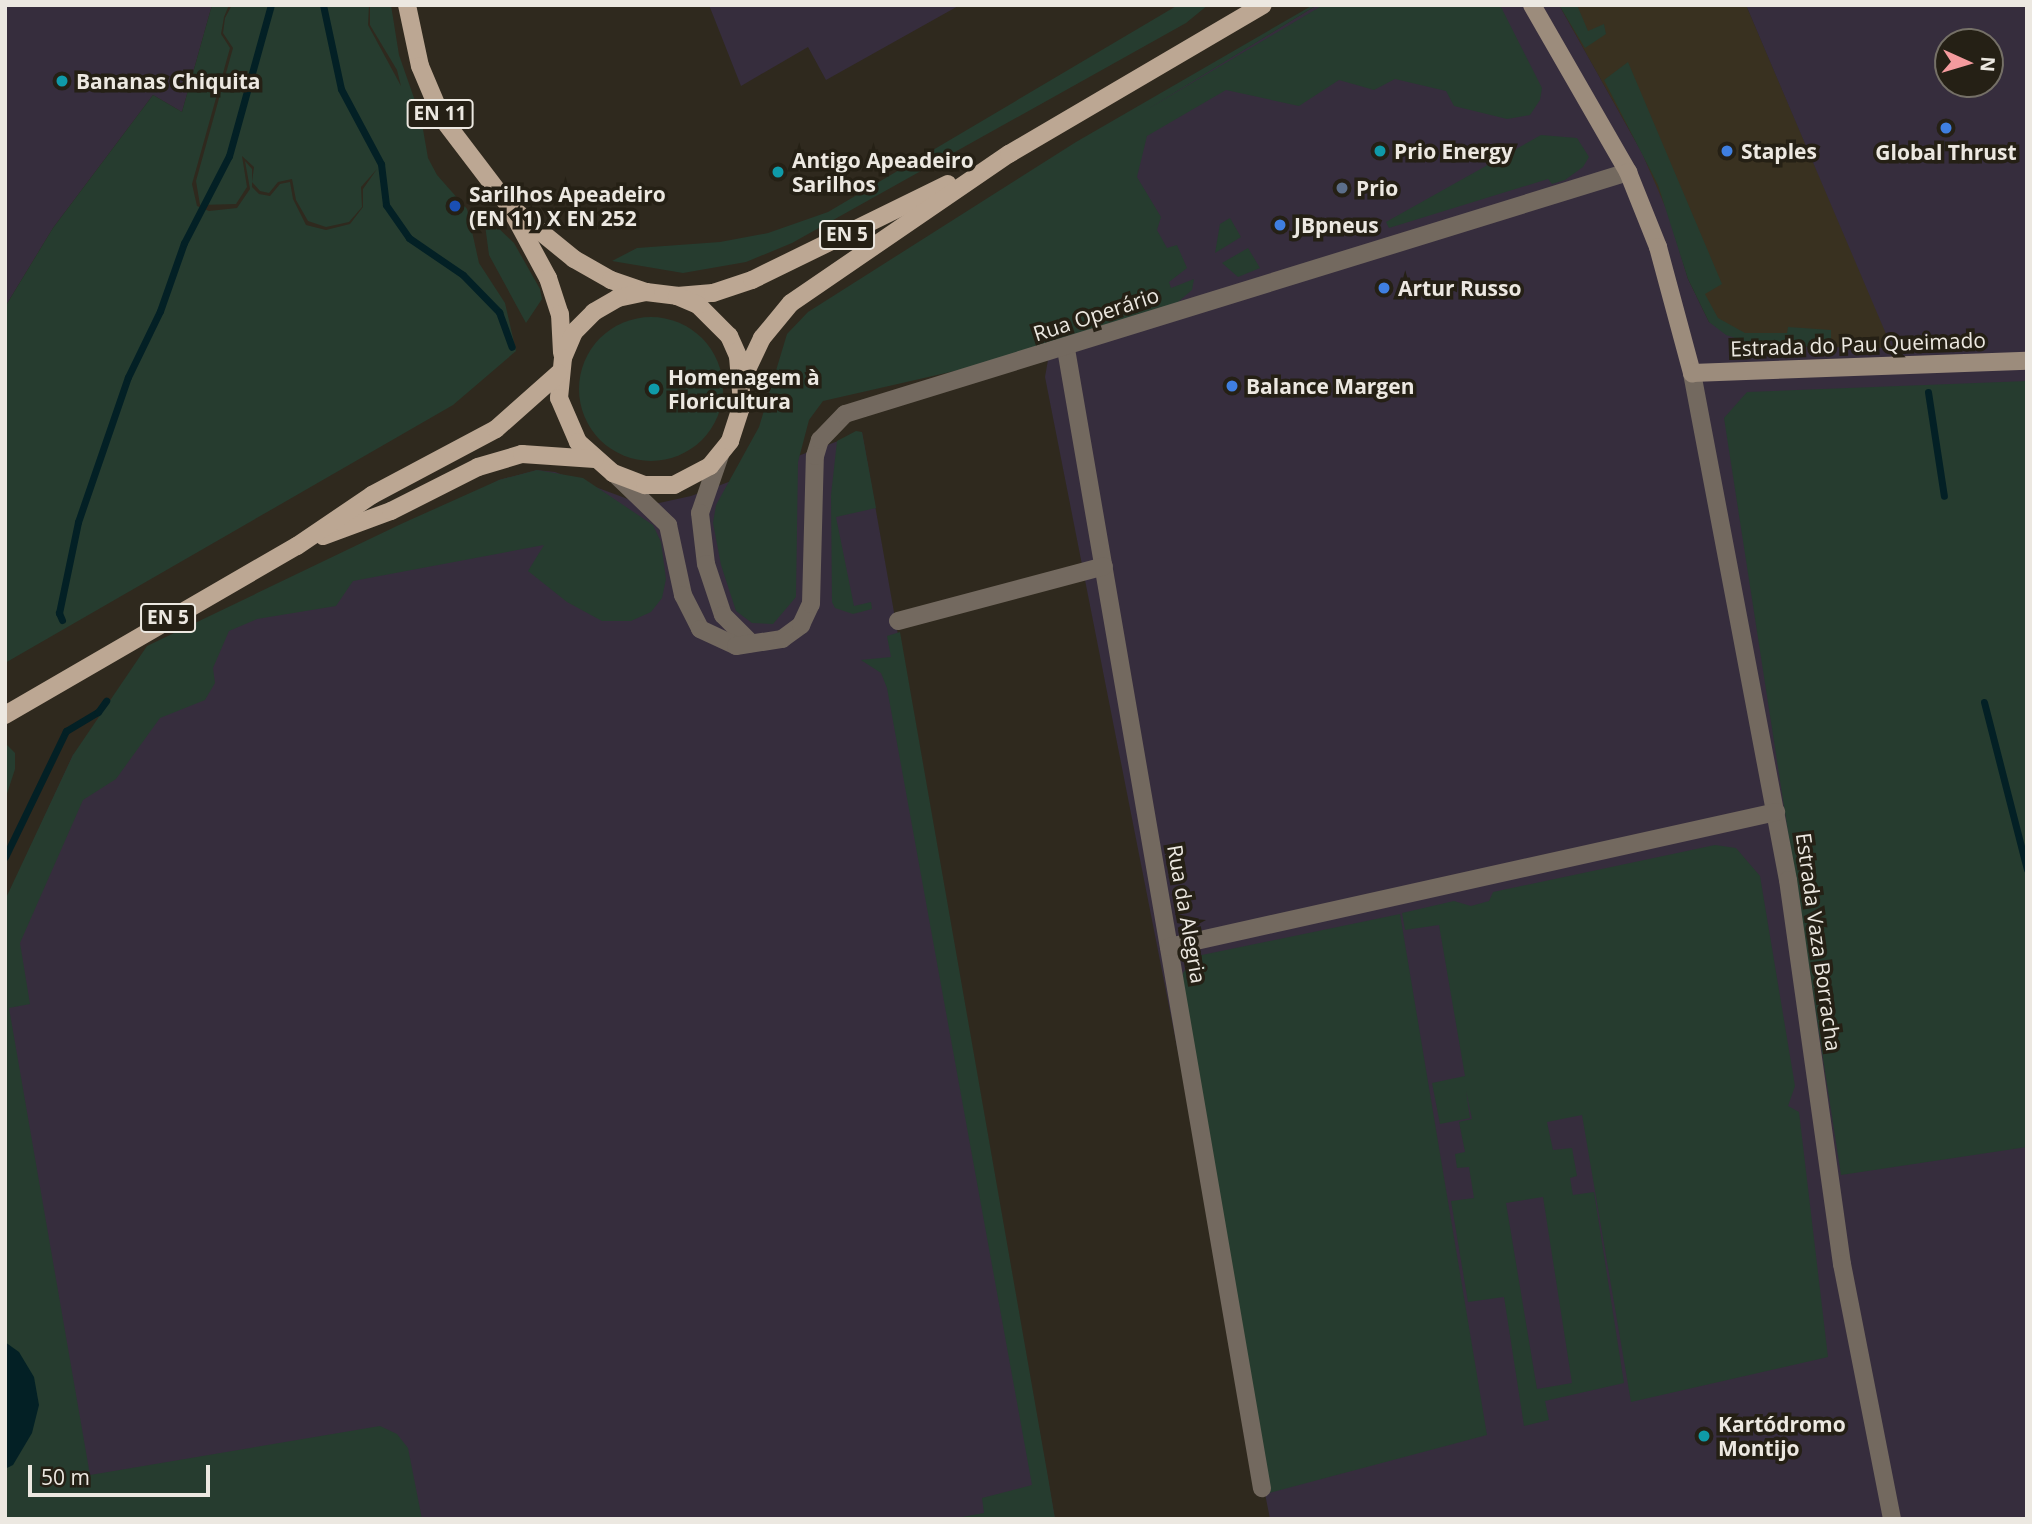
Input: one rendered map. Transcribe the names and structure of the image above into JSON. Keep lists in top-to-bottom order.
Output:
{
  "streets": {
    "main road": ["EN 11", "EN 5"],
    "street": [
      "Rua Operário",
      "Estrada do Pau Queimado",
      "Rua da Alegria",
      "Estrada Vaza Borracha"
    ]
  },
  "crossings": [
    ["EN 11", "EN 5"],
    ["EN 11", "Rua Operário"],
    ["EN 5", "Rua Operário"],
    ["Rua Operário", "Rua da Alegria"],
    ["Estrada do Pau Queimado", "Estrada Vaza Borracha"]
  ],
  "places": [
    "Bananas Chiquita",
    "Global Thrust",
    "Prio Energy",
    "Staples",
    "Antigo Apeadeiro Sarilhos",
    "Prio",
    "Sarilhos Apeadeiro (EN 11) X EN 252",
    "JBpneus",
    "Artur Russo",
    "Balance Margen",
    "Homenagem à Floricultura",
    "Kartódromo Montijo"
  ],
  "scale_bar": "50 m",
  "north": "right"
}
